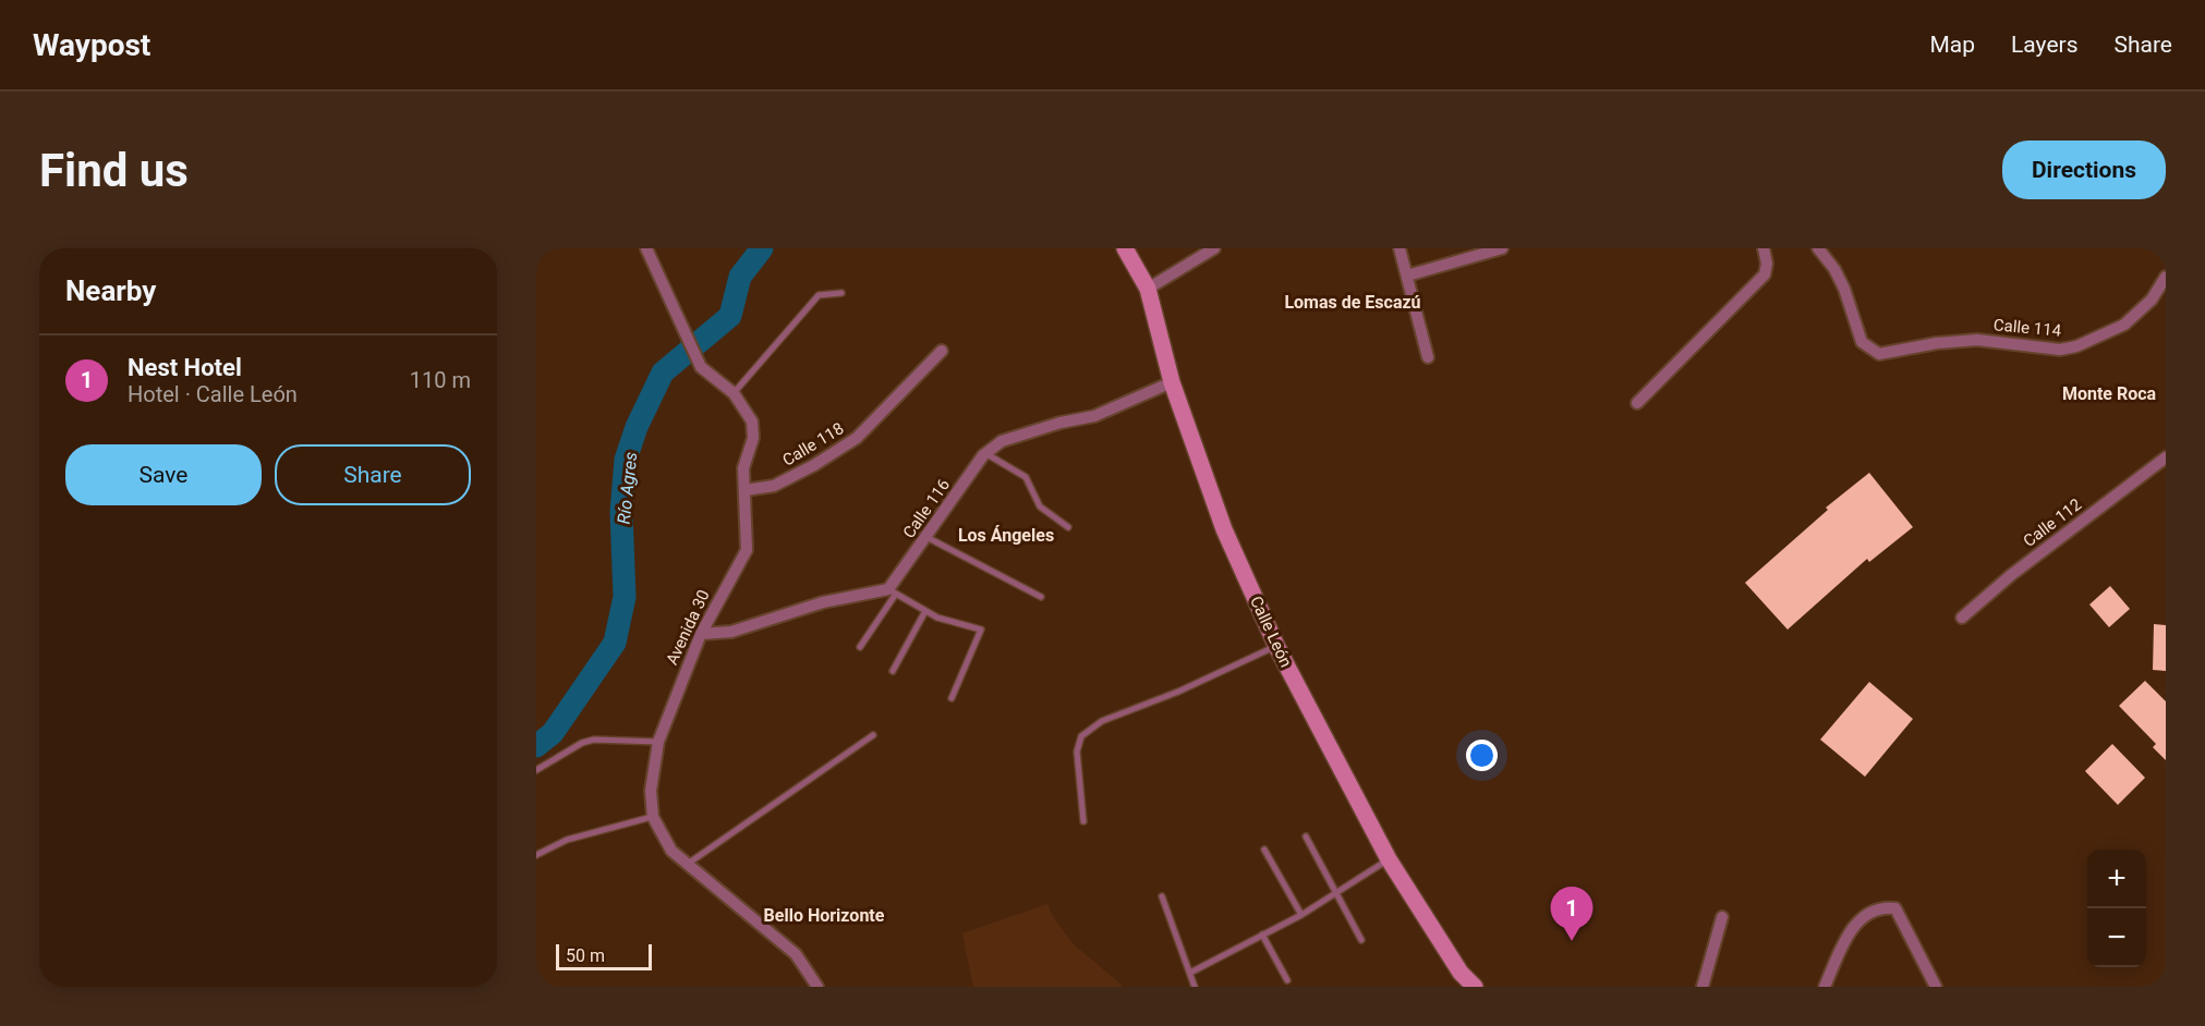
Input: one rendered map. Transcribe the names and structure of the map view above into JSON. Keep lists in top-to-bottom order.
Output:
{
  "streets": {
    "main road": ["Calle León"],
    "street": [
      "Calle 114",
      "Calle 118",
      "Calle 116",
      "Calle 112",
      "Avenida 30"
    ]
  },
  "crossings": [
    ["Calle 118", "Avenida 30"],
    ["Calle 116", "Calle León"]
  ],
  "districts": [
    "Lomas de Escazú",
    "Monte Roca",
    "Los Ángeles",
    "Bello Horizonte"
  ],
  "water": ["Río Agres"],
  "scale_bar": "50 m",
  "page": {
    "header": "Waypost",
    "nav": ["Map", "Layers", "Share"],
    "buttons": [
      "Directions",
      ["Save", "Share"]
    ],
    "title": "Find us",
    "heading": "Nearby",
    "list": [
      {
        "mark": "1",
        "name": "Nest Hotel",
        "note": "Hotel · Calle León",
        "value": "110 m"
      }
    ],
    "map_buttons": ["+", "−"],
    "pins": "1",
    "scale": "50 m"
  }
}
